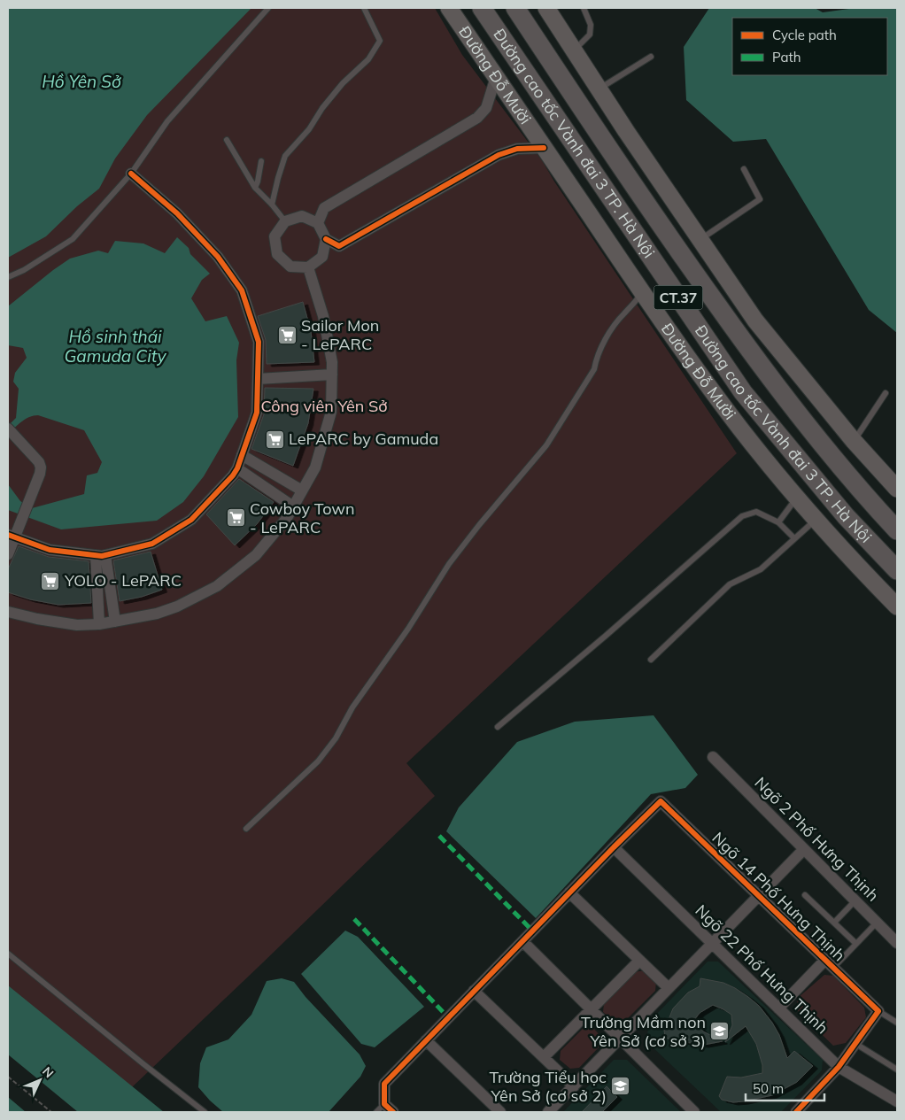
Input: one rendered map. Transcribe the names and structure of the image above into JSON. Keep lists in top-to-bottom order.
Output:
{
  "streets": {
    "highway": ["Đường cao tốc Vành đai 3 TP. Hà Nội", "CT.37"],
    "main road": ["Đường Đỗ Mười"],
    "street": ["Ngõ 2 Phố Hưng Thịnh", "Ngõ 14 Phố Hưng Thịnh", "Ngõ 22 Phố Hưng Thịnh"]
  },
  "crossings": [
    ["Ngõ 14 Phố Hưng Thịnh", "Ngõ 22 Phố Hưng Thịnh"]
  ],
  "water": ["Hồ Yên Sở", "Hồ sinh thái Gamuda City"],
  "parks": ["Công viên Yên Sở"],
  "places": {
    "supermarket": [
      "Sailor Mon - LePARC",
      "LePARC by Gamuda",
      "Cowboy Town - LePARC",
      "YOLO - LePARC"
    ],
    "school or university": ["Trường Mầm non Yên Sở (cơ sở 3)", "Trường Tiểu học Yên Sở (cơ sở 2)"]
  },
  "legend": ["Cycle path", "Path"],
  "scale_bar": "50 m",
  "north": "top right"
}
